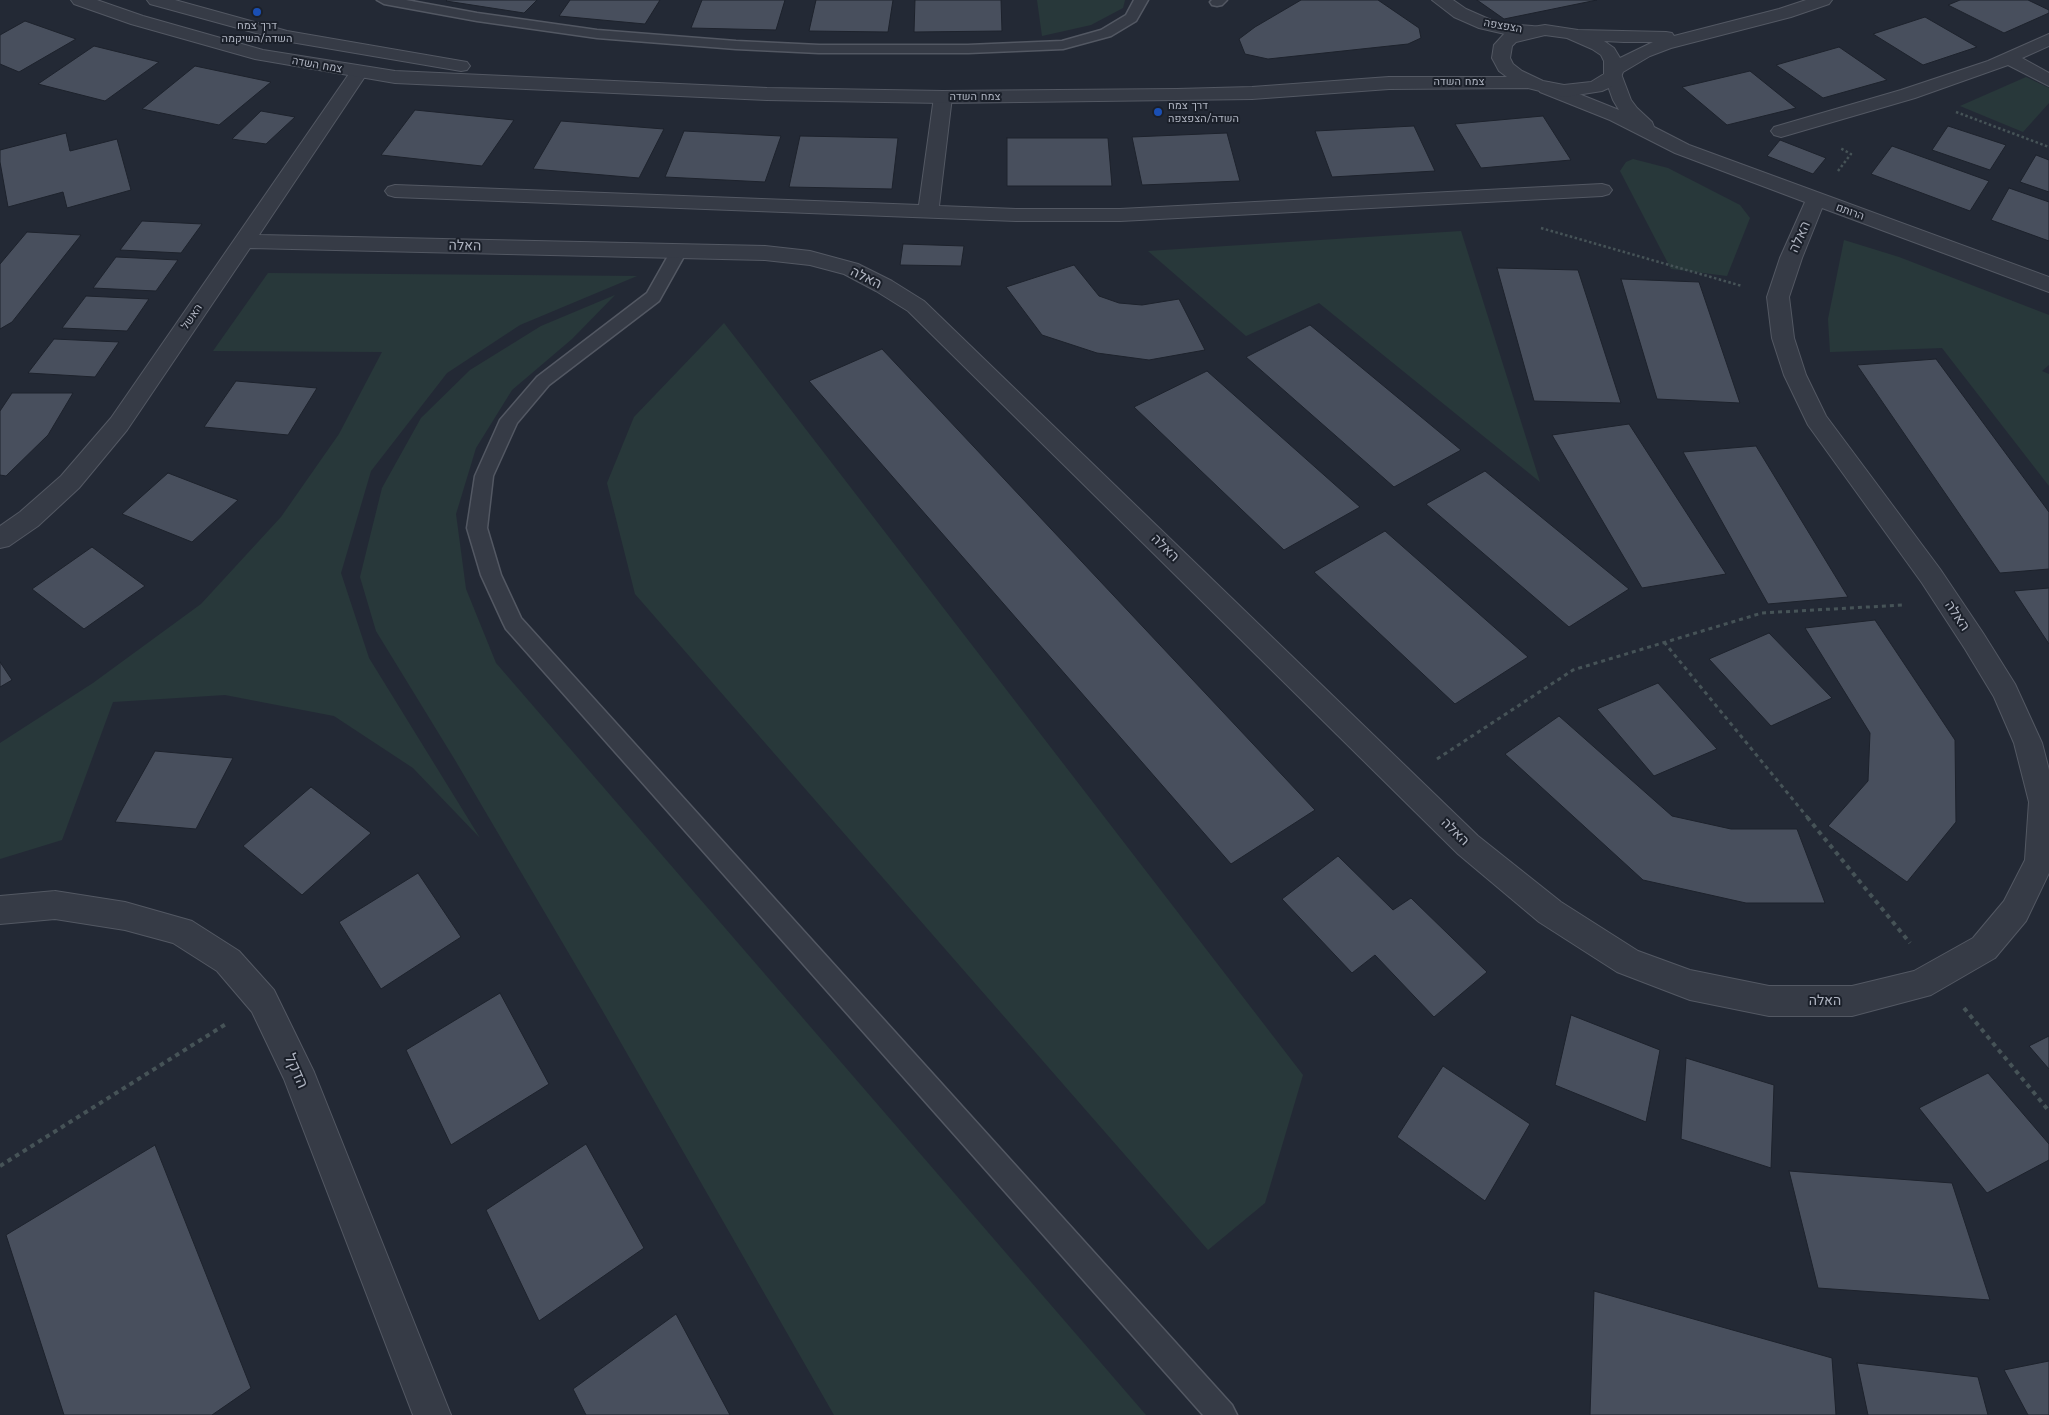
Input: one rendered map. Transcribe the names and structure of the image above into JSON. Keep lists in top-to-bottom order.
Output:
{
  "streets": {
    "street": [
      "הצפצפה",
      "צמח השדה",
      "הרותם",
      "האלה",
      "האשל",
      "הדקל"
    ]
  },
  "crossings": [
    ["הצפצפה", "צמח השדה"],
    ["הצפצפה", "הרותם"],
    ["צמח השדה", "האשל"],
    ["הרותם", "האלה"],
    ["האלה", "האשל"]
  ],
  "places": ["דרך צמח השדה/השיקמה", "דרך צמח השדה/הצפצפה"]
}
